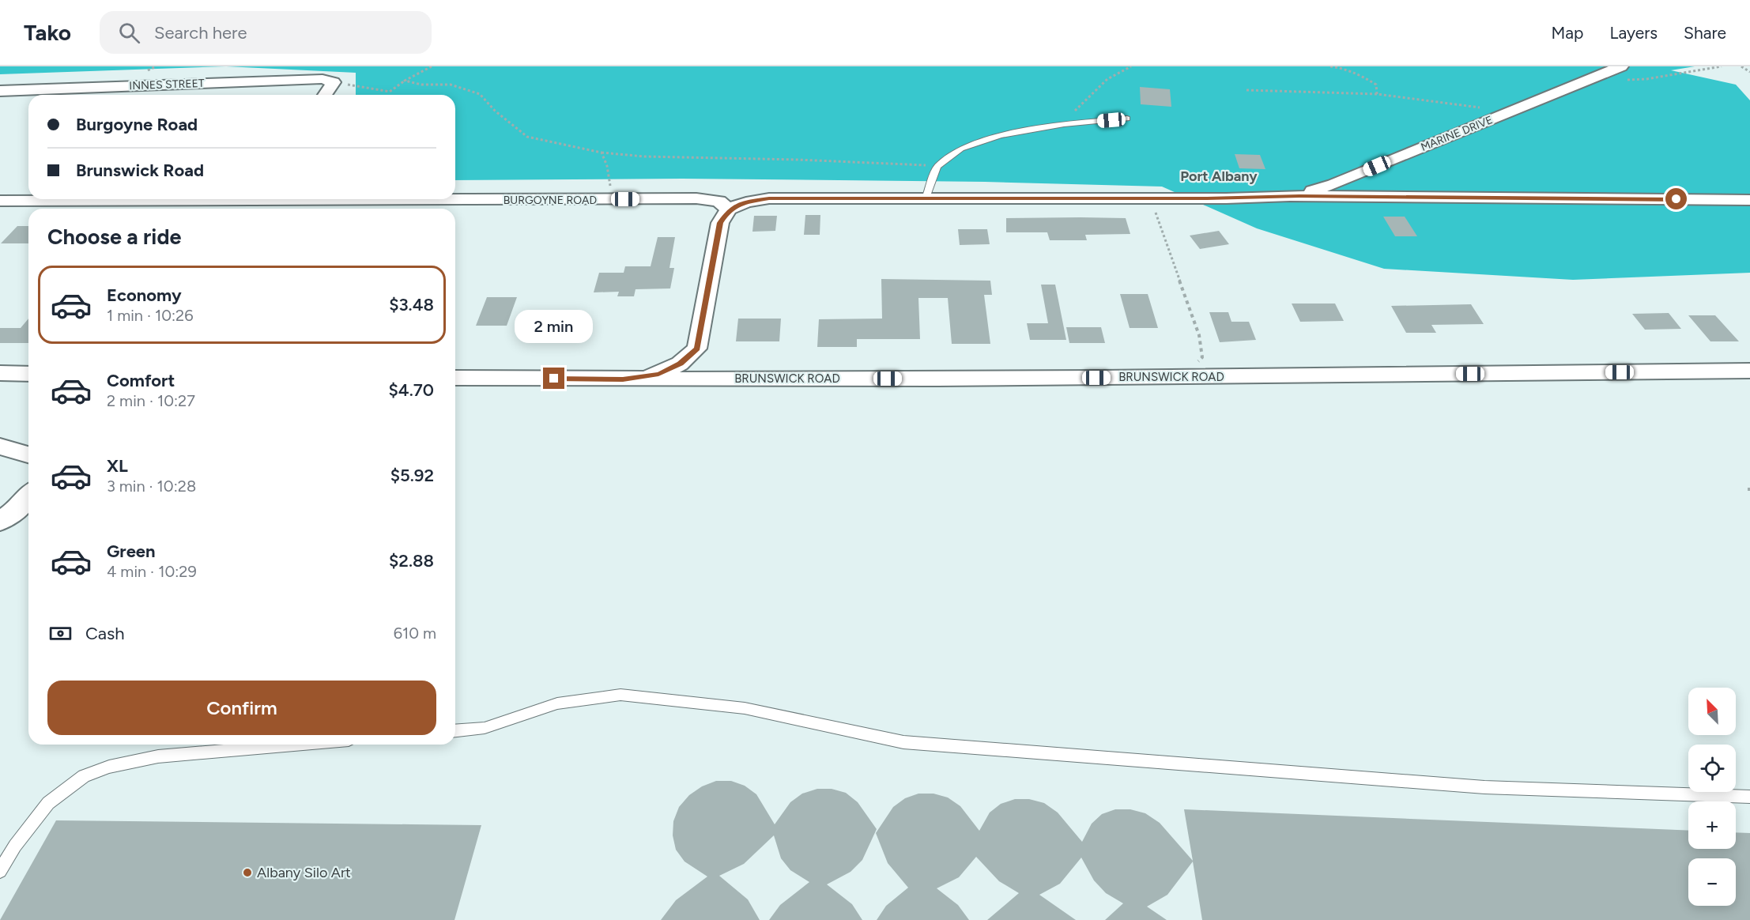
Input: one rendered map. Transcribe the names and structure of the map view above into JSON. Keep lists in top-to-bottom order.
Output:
{
  "streets": {
    "street": [
      "INNES STREET",
      "MARINE DRIVE",
      "BURGOYNE ROAD",
      "BRUNSWICK ROAD"
    ]
  },
  "districts": ["Port Albany"],
  "places": ["Albany Silo Art"],
  "north": "top left",
  "page": {
    "header": "Tako",
    "search": "Search here",
    "nav": ["Map", "Layers", "Share"],
    "banner": ["Burgoyne Road", "Brunswick Road"],
    "heading": "Choose a ride",
    "list": [
      {
        "name": "Economy",
        "note": "1 min · 10:26",
        "value": "$3.48"
      },
      {
        "name": "Comfort",
        "note": "2 min · 10:27",
        "value": "$4.70"
      },
      {
        "name": "XL",
        "note": "3 min · 10:28",
        "value": "$5.92"
      },
      {
        "name": "Green",
        "note": "4 min · 10:29",
        "value": "$2.88"
      }
    ],
    "bubble": "2 min",
    "pay": ["Cash", "610 m"],
    "buttons": "Confirm",
    "map_buttons": ["+", "−"]
  }
}
